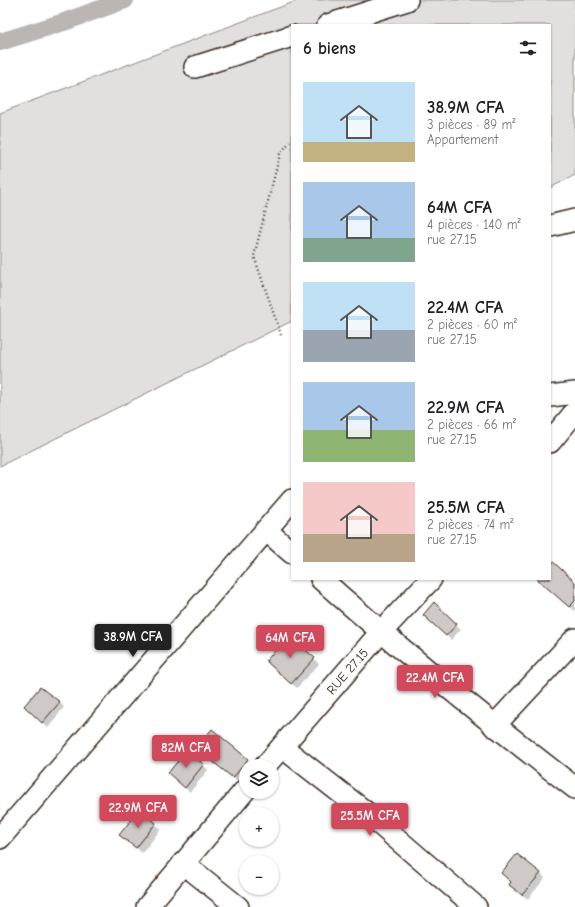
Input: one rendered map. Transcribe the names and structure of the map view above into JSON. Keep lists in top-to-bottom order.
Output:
{
  "streets": {
    "street": ["RUE 27.15"]
  },
  "page": {
    "heading": "6 biens",
    "list": [
      {
        "name": "38.9M CFA",
        "note": "3 pièces · 89 m² · Appartement"
      },
      {
        "name": "64M CFA",
        "note": "4 pièces · 140 m² · rue 27.15"
      },
      {
        "name": "22.4M CFA",
        "note": "2 pièces · 60 m² · rue 27.15"
      },
      {
        "name": "22.9M CFA",
        "note": "2 pièces · 66 m² · rue 27.15"
      },
      {
        "name": "25.5M CFA",
        "note": "2 pièces · 74 m² · rue 27.15"
      }
    ],
    "price": [
      "38.9M CFA",
      "64M CFA",
      "22.4M CFA",
      "82M CFA",
      "22.9M CFA",
      "25.5M CFA"
    ],
    "map_buttons": ["+", "−"]
  }
}
